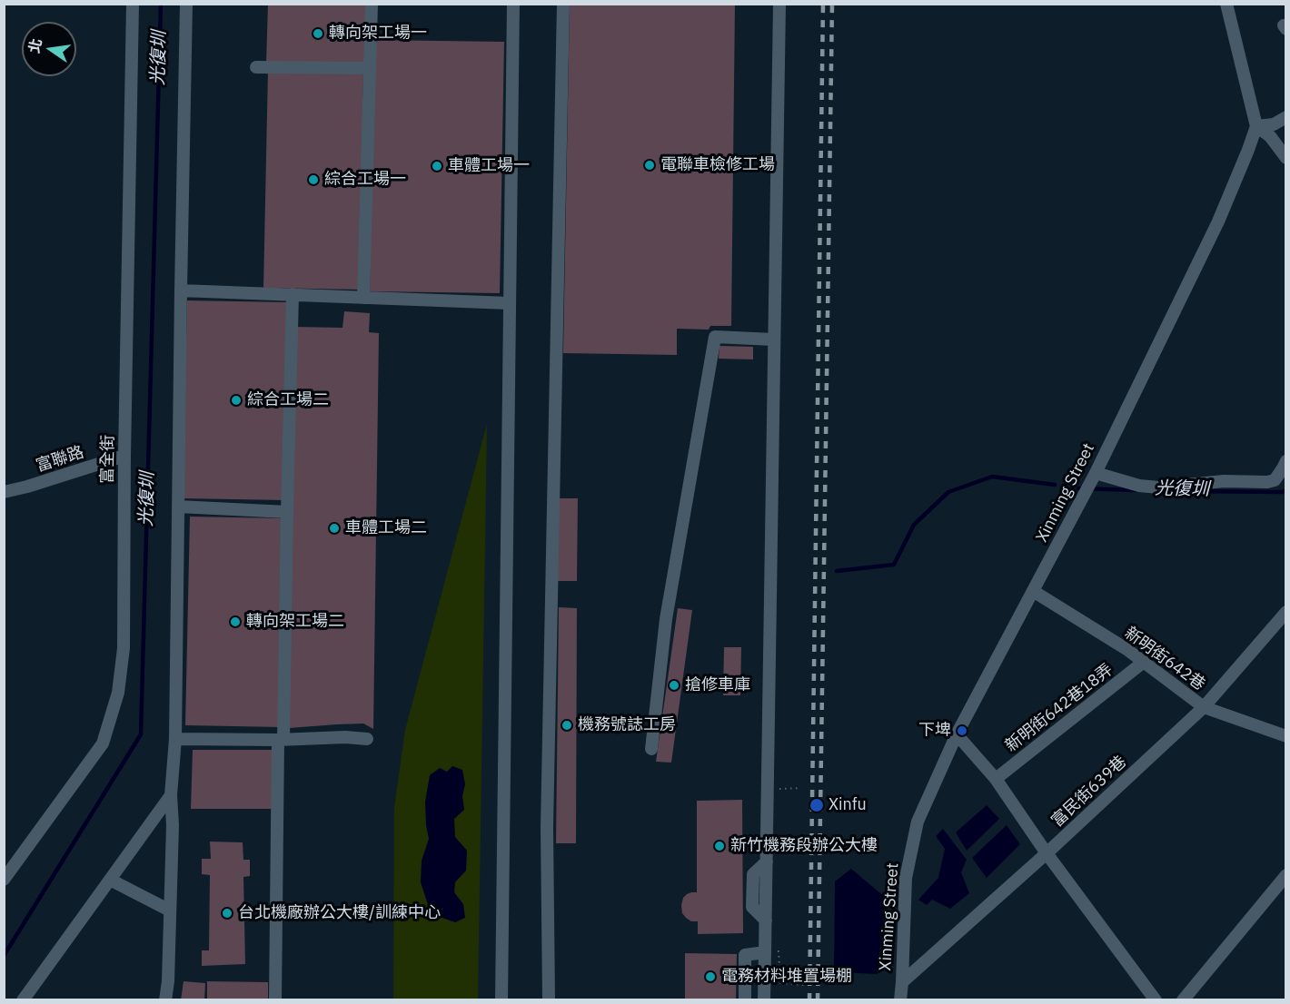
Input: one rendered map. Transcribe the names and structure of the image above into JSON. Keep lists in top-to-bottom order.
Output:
{
  "streets": {
    "street": [
      "富聯路",
      "富全街",
      "Xinming Street",
      "新明街642巷",
      "新明街642巷18弄",
      "富民街639巷"
    ]
  },
  "crossings": [
    ["富聯路", "富全街"],
    ["Xinming Street", "新明街642巷"],
    ["Xinming Street", "富民街639巷"],
    ["新明街642巷", "新明街642巷18弄"],
    ["新明街642巷", "富民街639巷"]
  ],
  "water": ["光復圳"],
  "places": [
    "轉向架工場一",
    "電聯車檢修工場",
    "車體工場一",
    "綜合工場一",
    "綜合工場二",
    "車體工場二",
    "轉向架工場二",
    "搶修車庫",
    "機務號誌工房",
    "下埤",
    "Xinfu",
    "新竹機務段辦公大樓",
    "台北機廠辦公大樓/訓練中心",
    "電務材料堆置場棚"
  ],
  "north": "left"
}
